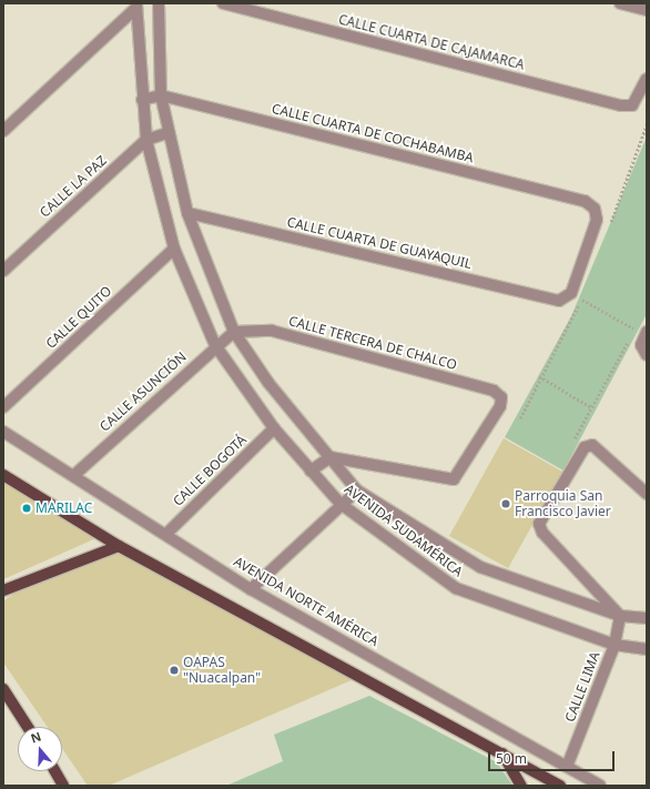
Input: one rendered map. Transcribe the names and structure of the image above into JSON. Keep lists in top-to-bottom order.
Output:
{
  "streets": {
    "street": [
      "CALLE CUARTA DE CAJAMARCA",
      "CALLE CUARTA DE COCHABAMBA",
      "CALLE LA PAZ",
      "CALLE CUARTA DE GUAYAQUIL",
      "CALLE QUITO",
      "CALLE TERCERA DE CHALCO",
      "CALLE ASUNCIÓN",
      "CALLE BOGOTÁ",
      "AVENIDA SUDAMÉRICA",
      "AVENIDA NORTE AMÉRICA",
      "CALLE LIMA"
    ]
  },
  "crossings": [
    ["CALLE CUARTA DE COCHABAMBA", "CALLE CUARTA DE GUAYAQUIL"],
    ["CALLE CUARTA DE COCHABAMBA", "AVENIDA SUDAMÉRICA"],
    ["CALLE LA PAZ", "AVENIDA SUDAMÉRICA"],
    ["CALLE CUARTA DE GUAYAQUIL", "AVENIDA SUDAMÉRICA"],
    ["CALLE QUITO", "AVENIDA SUDAMÉRICA"],
    ["CALLE TERCERA DE CHALCO", "CALLE ASUNCIÓN"],
    ["CALLE TERCERA DE CHALCO", "AVENIDA SUDAMÉRICA"],
    ["CALLE ASUNCIÓN", "AVENIDA SUDAMÉRICA"],
    ["CALLE ASUNCIÓN", "AVENIDA NORTE AMÉRICA"],
    ["CALLE BOGOTÁ", "AVENIDA SUDAMÉRICA"],
    ["CALLE BOGOTÁ", "AVENIDA NORTE AMÉRICA"],
    ["AVENIDA SUDAMÉRICA", "CALLE LIMA"],
    ["AVENIDA NORTE AMÉRICA", "CALLE LIMA"]
  ],
  "places": ["Parroquia San Francisco Javier", "MARILAC", "OAPAS \"Nuacalpan\""],
  "scale_bar": "50 m",
  "north": "top"
}
